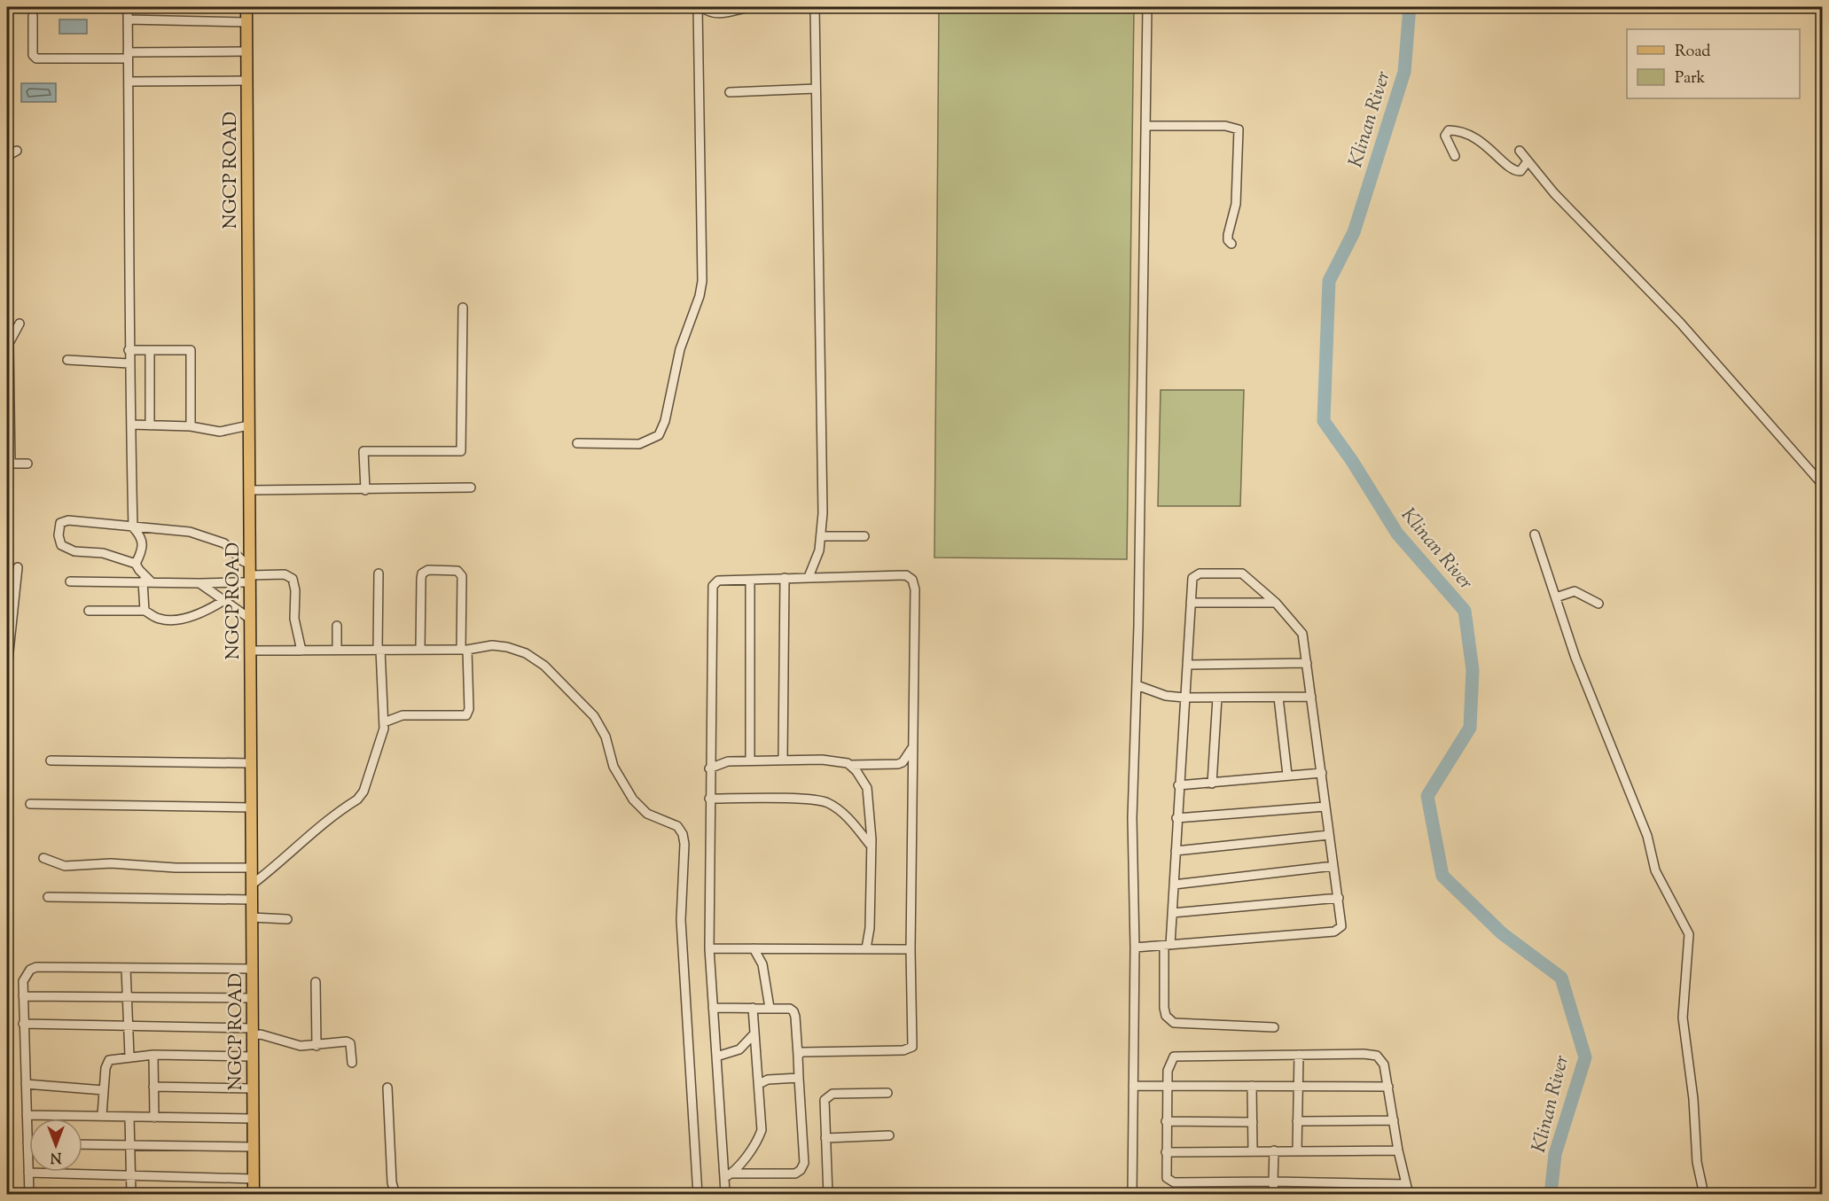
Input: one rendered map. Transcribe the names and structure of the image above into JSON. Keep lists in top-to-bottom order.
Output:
{
  "streets": {
    "main road": ["NGCP ROAD"]
  },
  "water": ["Klinan River"],
  "legend": ["Road", "Park"],
  "north": "bottom"
}
